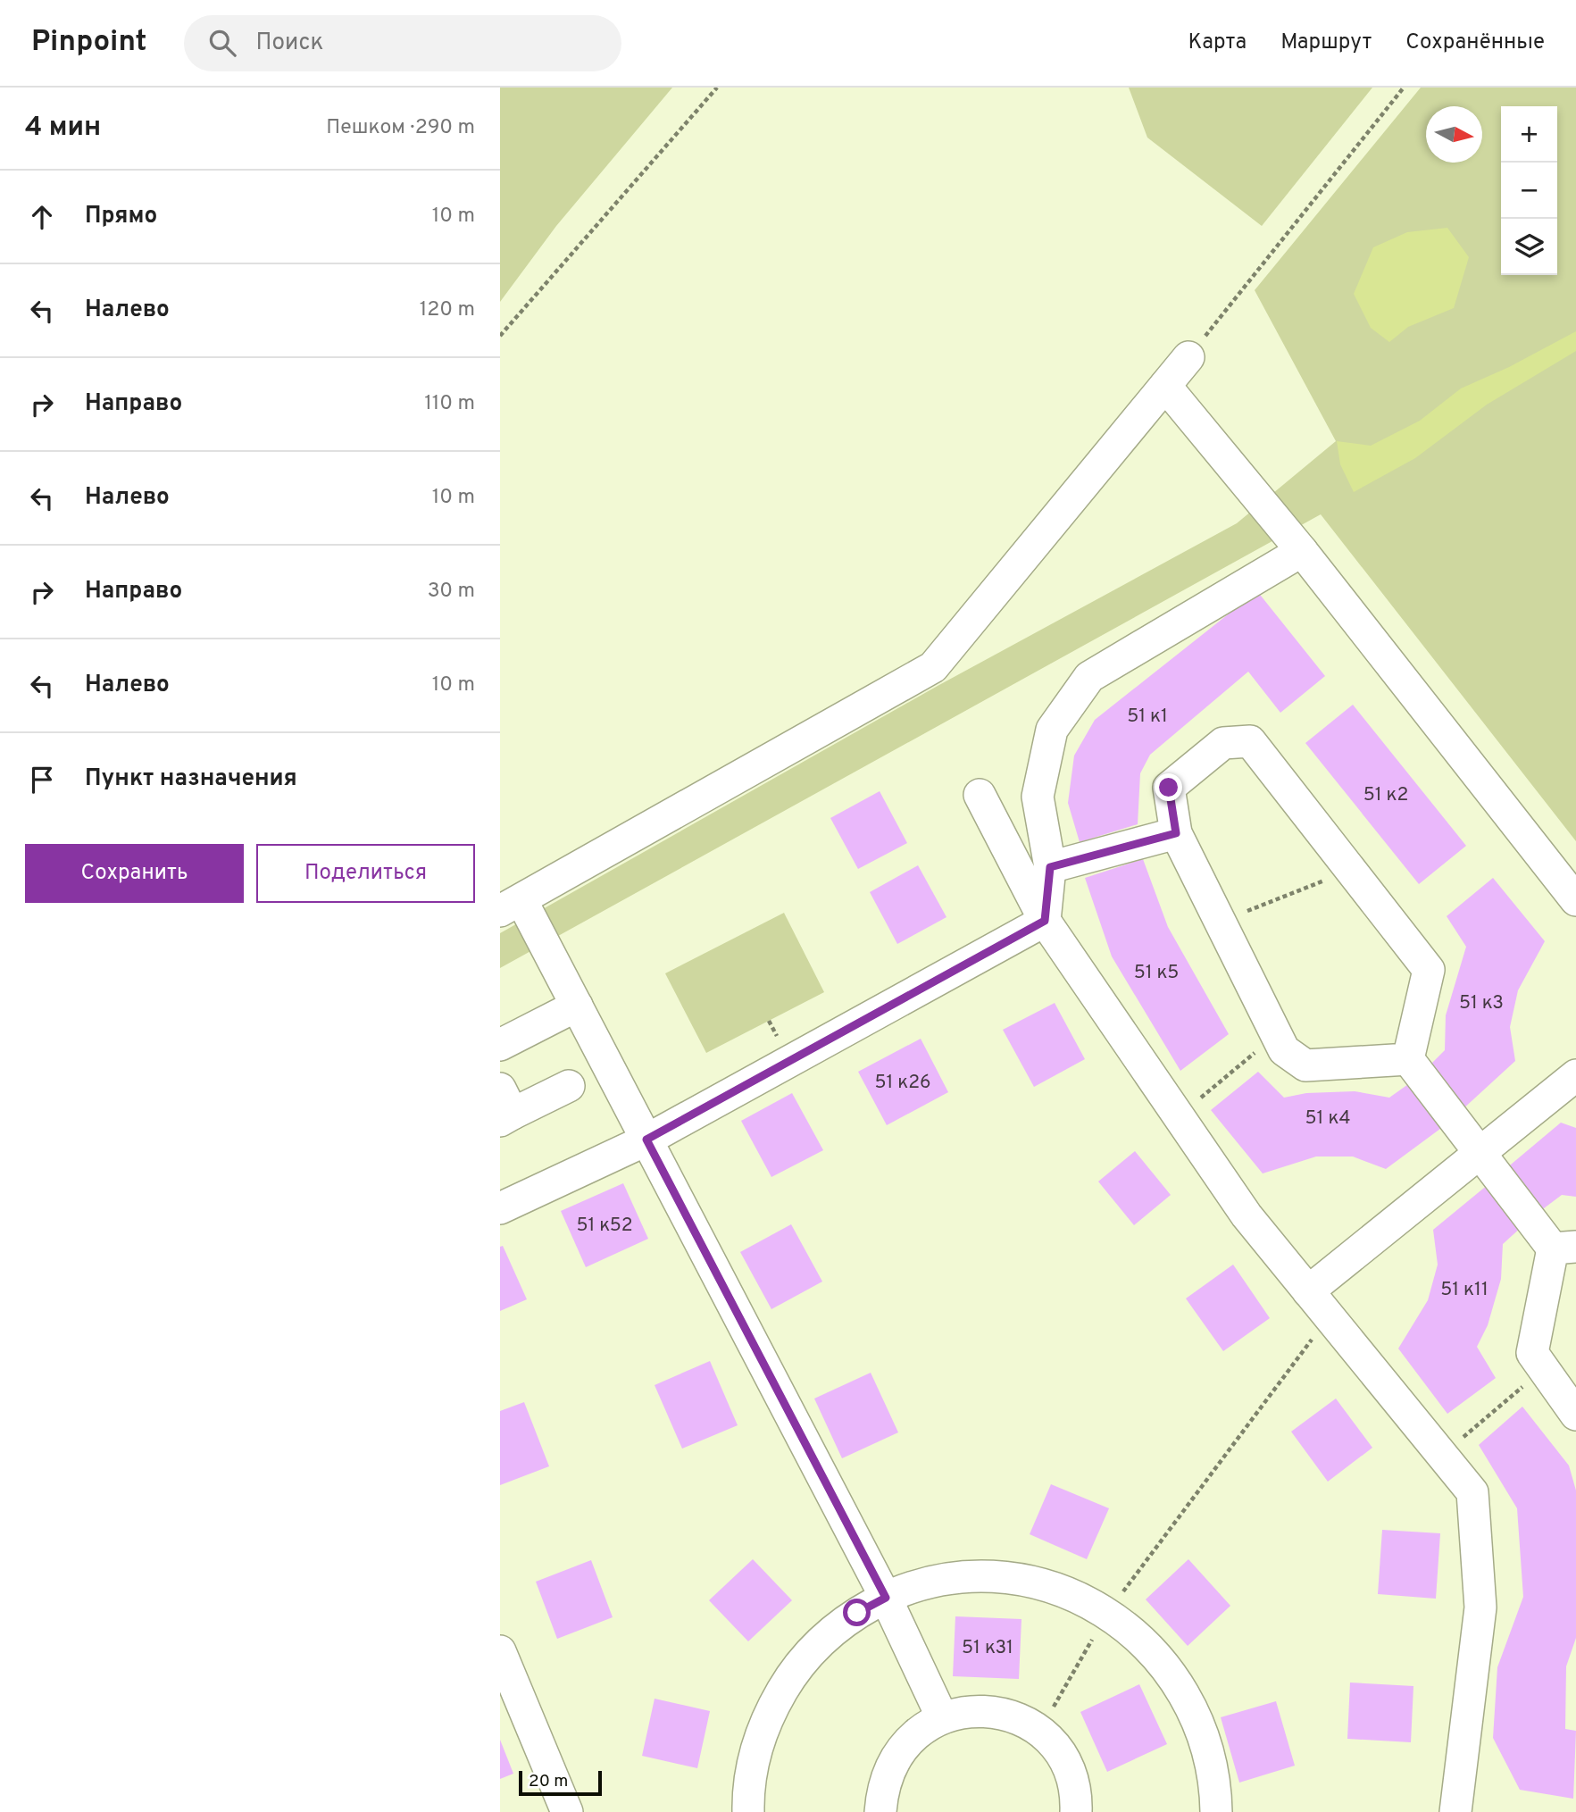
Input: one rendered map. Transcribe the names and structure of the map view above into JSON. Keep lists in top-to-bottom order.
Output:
{
  "house_numbers": [
    "51 к1",
    "51 к2",
    "51 к5",
    "51 к3",
    "51 к26",
    "51 к4",
    "51 к52",
    "51 к11",
    "51 к31"
  ],
  "scale_bar": "20 m",
  "north": "right",
  "page": {
    "header": "Pinpoint",
    "search": "Поиск",
    "nav": ["Карта", "Маршрут", "Сохранённые"],
    "heading": ["4 мин", "Пешком · 290 m"],
    "map_buttons": ["+", "−"],
    "list": [
      ["Прямо", "10 m"],
      ["Налево", "120 m"],
      ["Направо", "110 m"],
      ["Налево", "10 m"],
      ["Направо", "30 m"],
      ["Налево", "10 m"],
      "Пункт назначения"
    ],
    "buttons": ["Сохранить", "Поделиться"],
    "scale": "20 m"
  }
}
